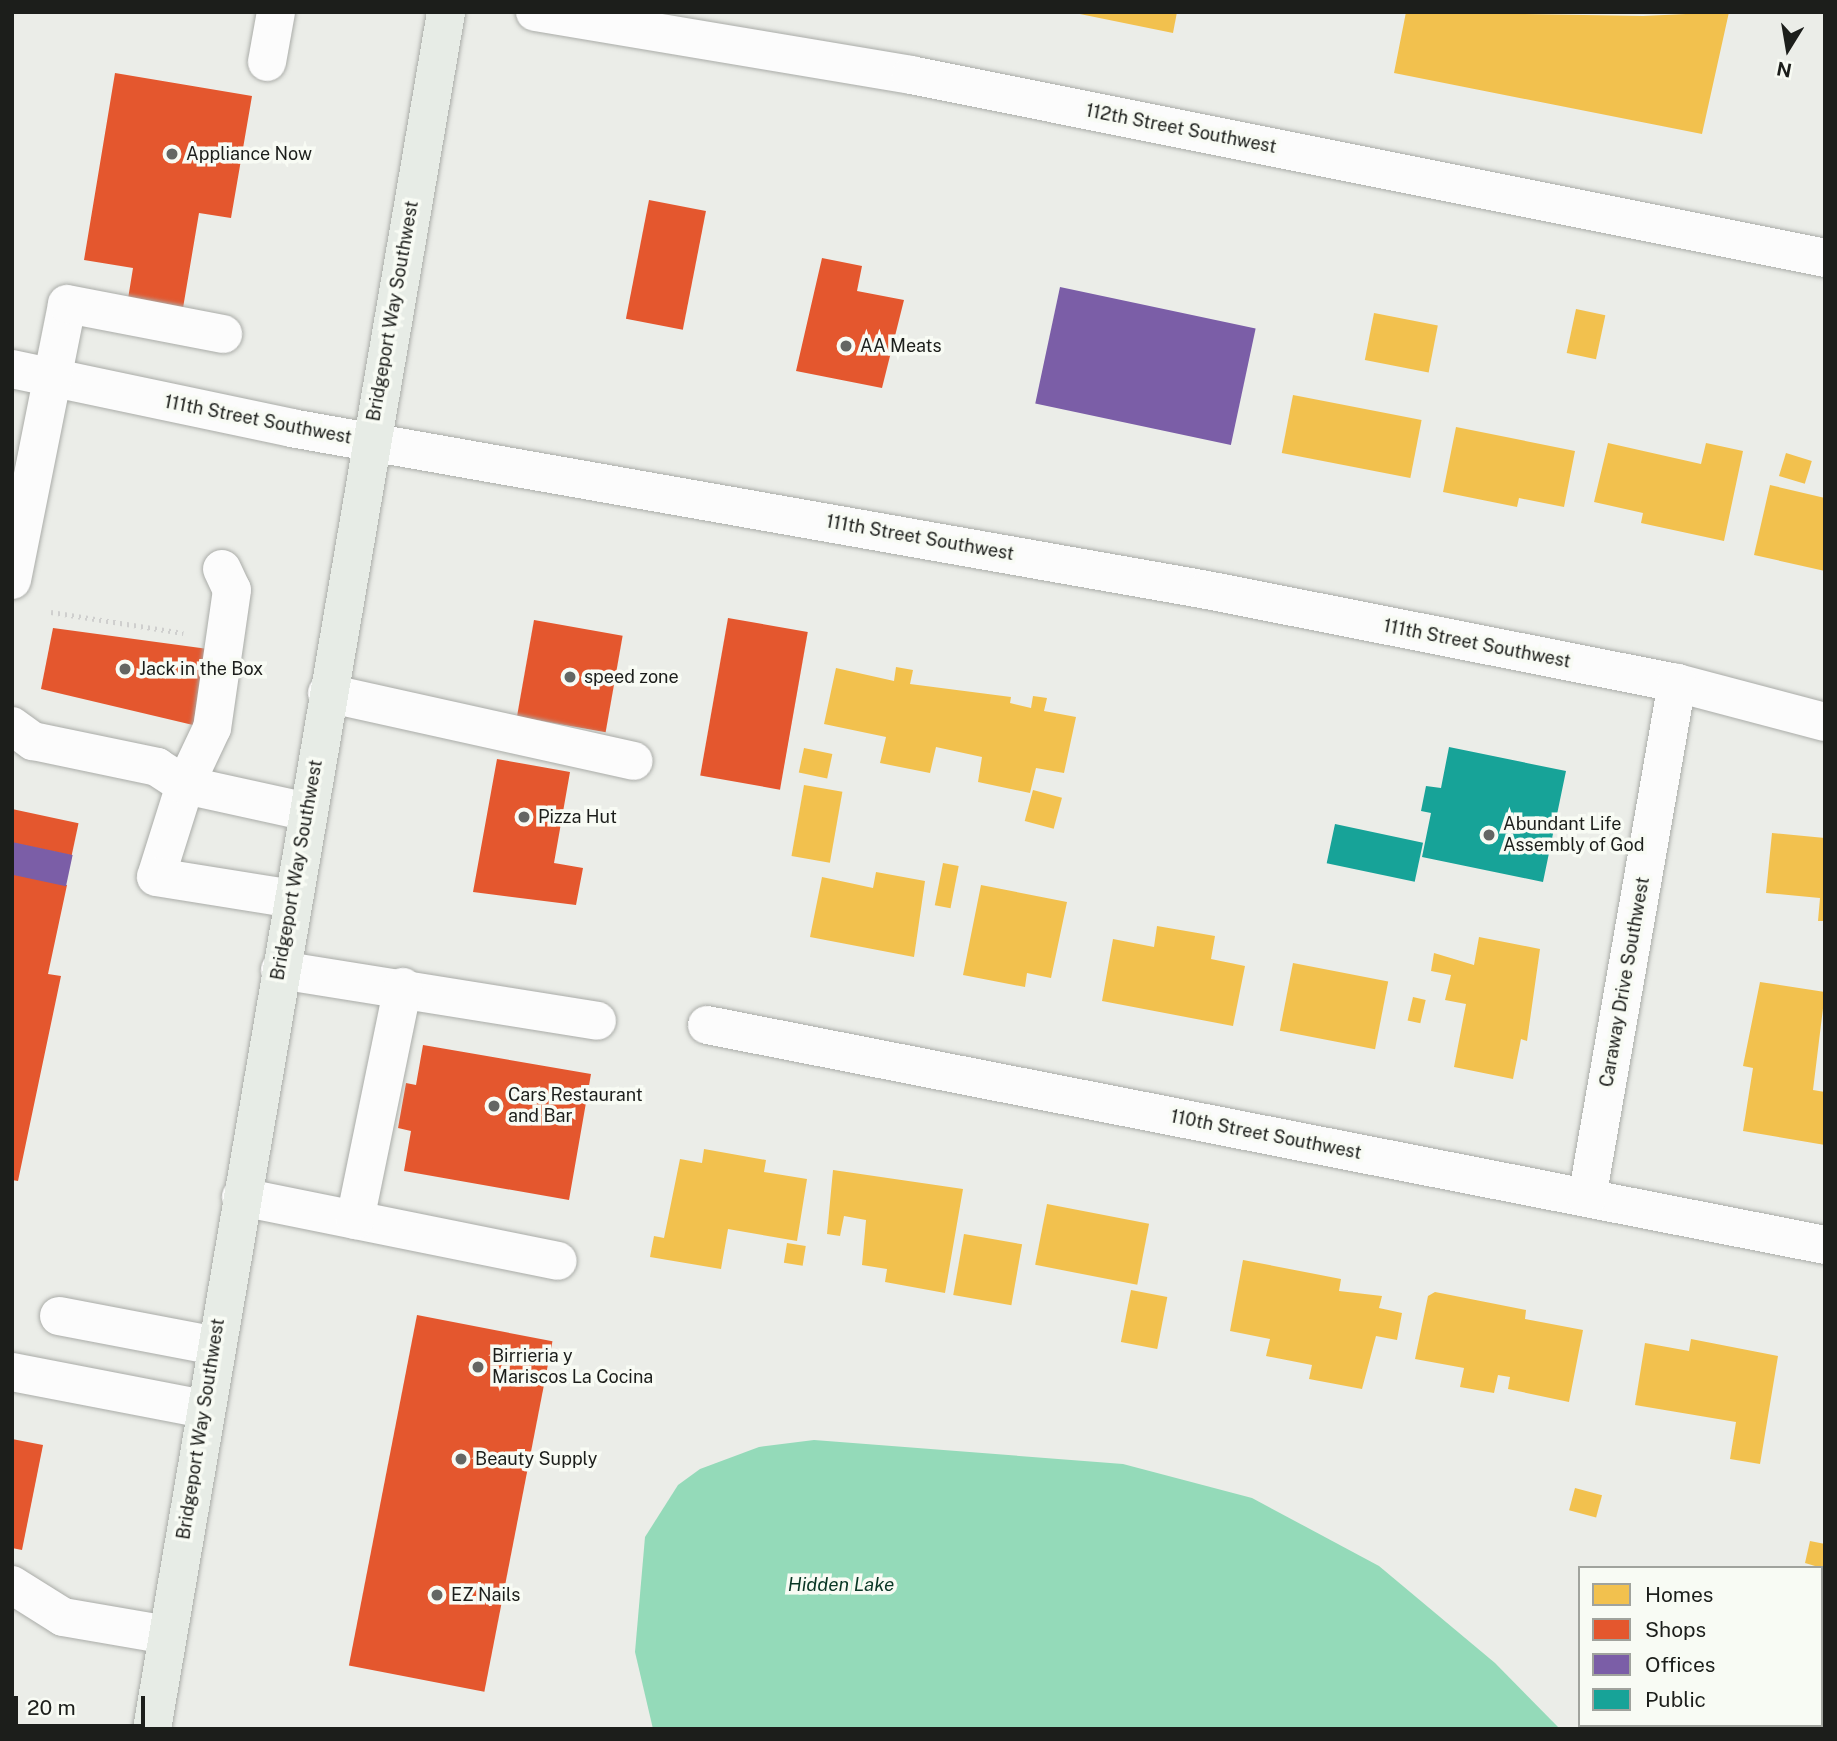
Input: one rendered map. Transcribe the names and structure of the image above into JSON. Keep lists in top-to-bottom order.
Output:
{
  "streets": {
    "main road": ["Bridgeport Way Southwest"],
    "street": [
      "112th Street Southwest",
      "111th Street Southwest",
      "Caraway Drive Southwest",
      "110th Street Southwest"
    ]
  },
  "crossings": [
    ["Bridgeport Way Southwest", "111th Street Southwest"],
    ["111th Street Southwest", "Caraway Drive Southwest"],
    ["Caraway Drive Southwest", "110th Street Southwest"]
  ],
  "water": ["Hidden Lake"],
  "places": [
    "Appliance Now",
    "AA Meats",
    "Jack in the Box",
    "speed zone",
    "Pizza Hut",
    "Abundant Life Assembly of God",
    "Cars Restaurant and Bar",
    "Birrieria y Mariscos La Cocina",
    "Beauty Supply",
    "EZ Nails"
  ],
  "legend": [
    "Homes",
    "Shops",
    "Offices",
    "Public"
  ],
  "scale_bar": "20 m",
  "north": "bottom"
}
